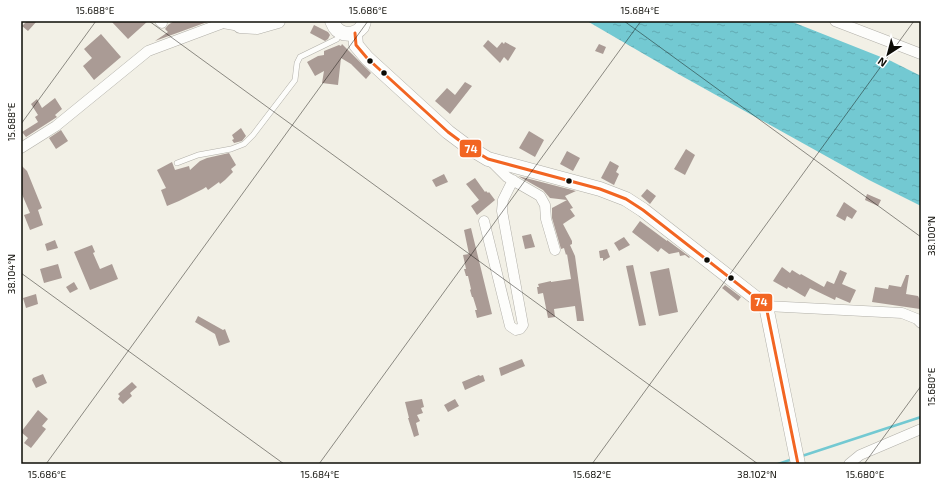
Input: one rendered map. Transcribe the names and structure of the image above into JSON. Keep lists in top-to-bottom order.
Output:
{
  "lines": ["transit line 74"],
  "north": "bottom left",
  "coordinates": [
    "15.688°E",
    "15.686°E",
    "15.684°E",
    "38.100°N",
    "38.104°N",
    "15.680°E",
    "15.682°E",
    "38.102°N"
  ]
}
